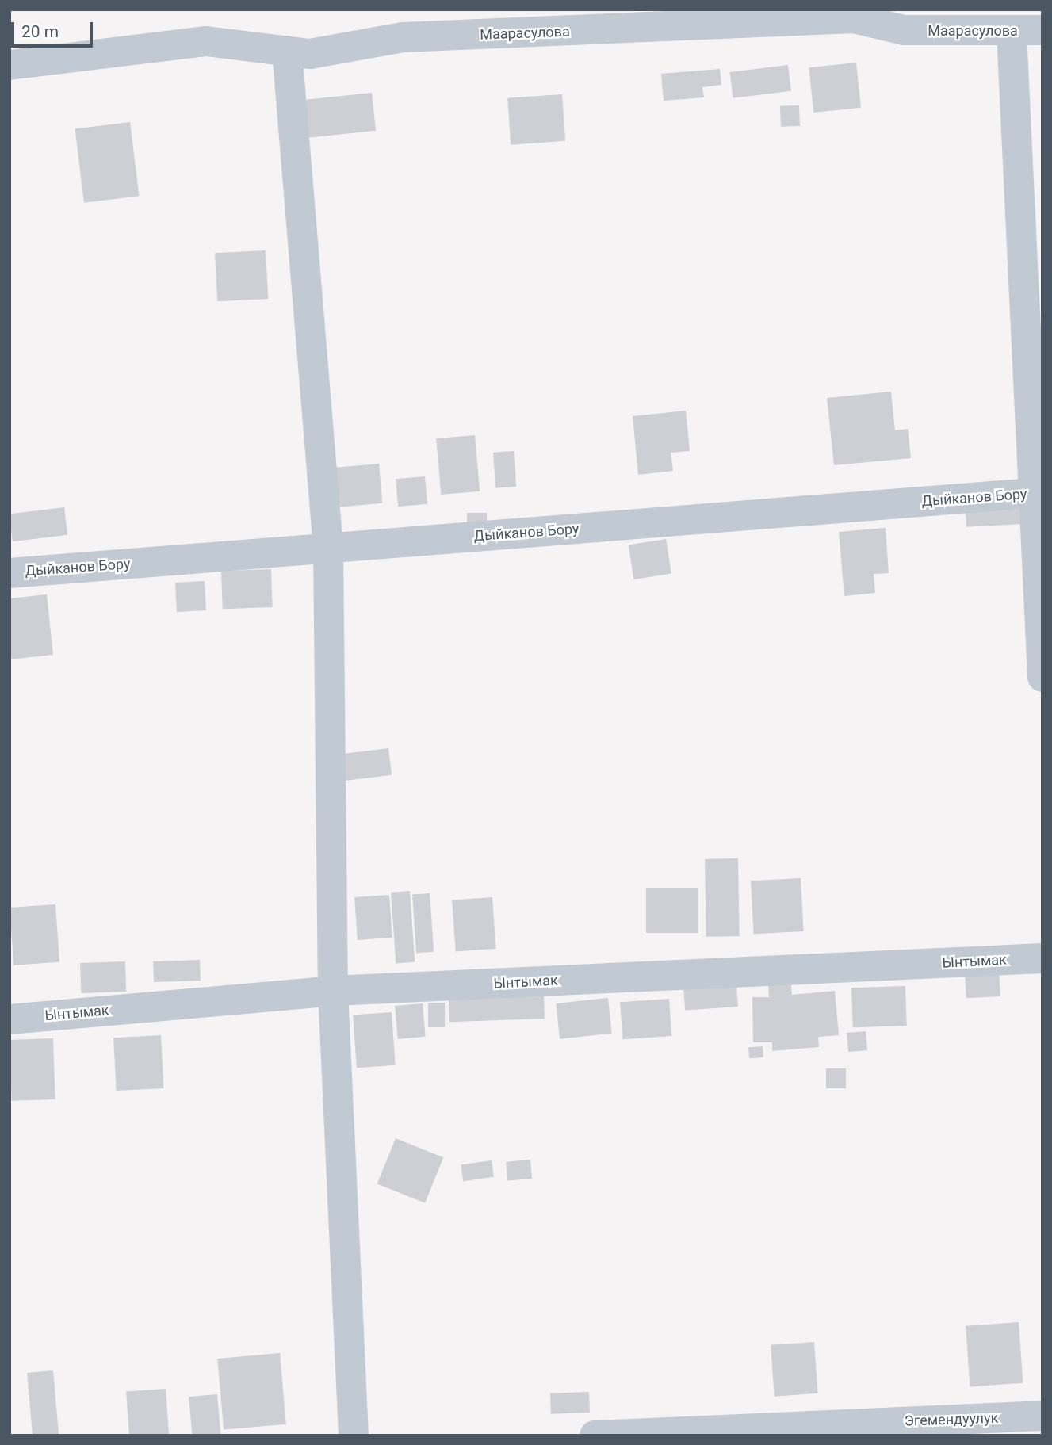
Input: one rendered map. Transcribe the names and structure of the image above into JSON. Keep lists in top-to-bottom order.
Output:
{
  "streets": {
    "street": [
      "Маарасулова",
      "Дыйканов Бору",
      "Ынтымак",
      "Эгемендуулук"
    ]
  },
  "scale_bar": "20 m"
}
